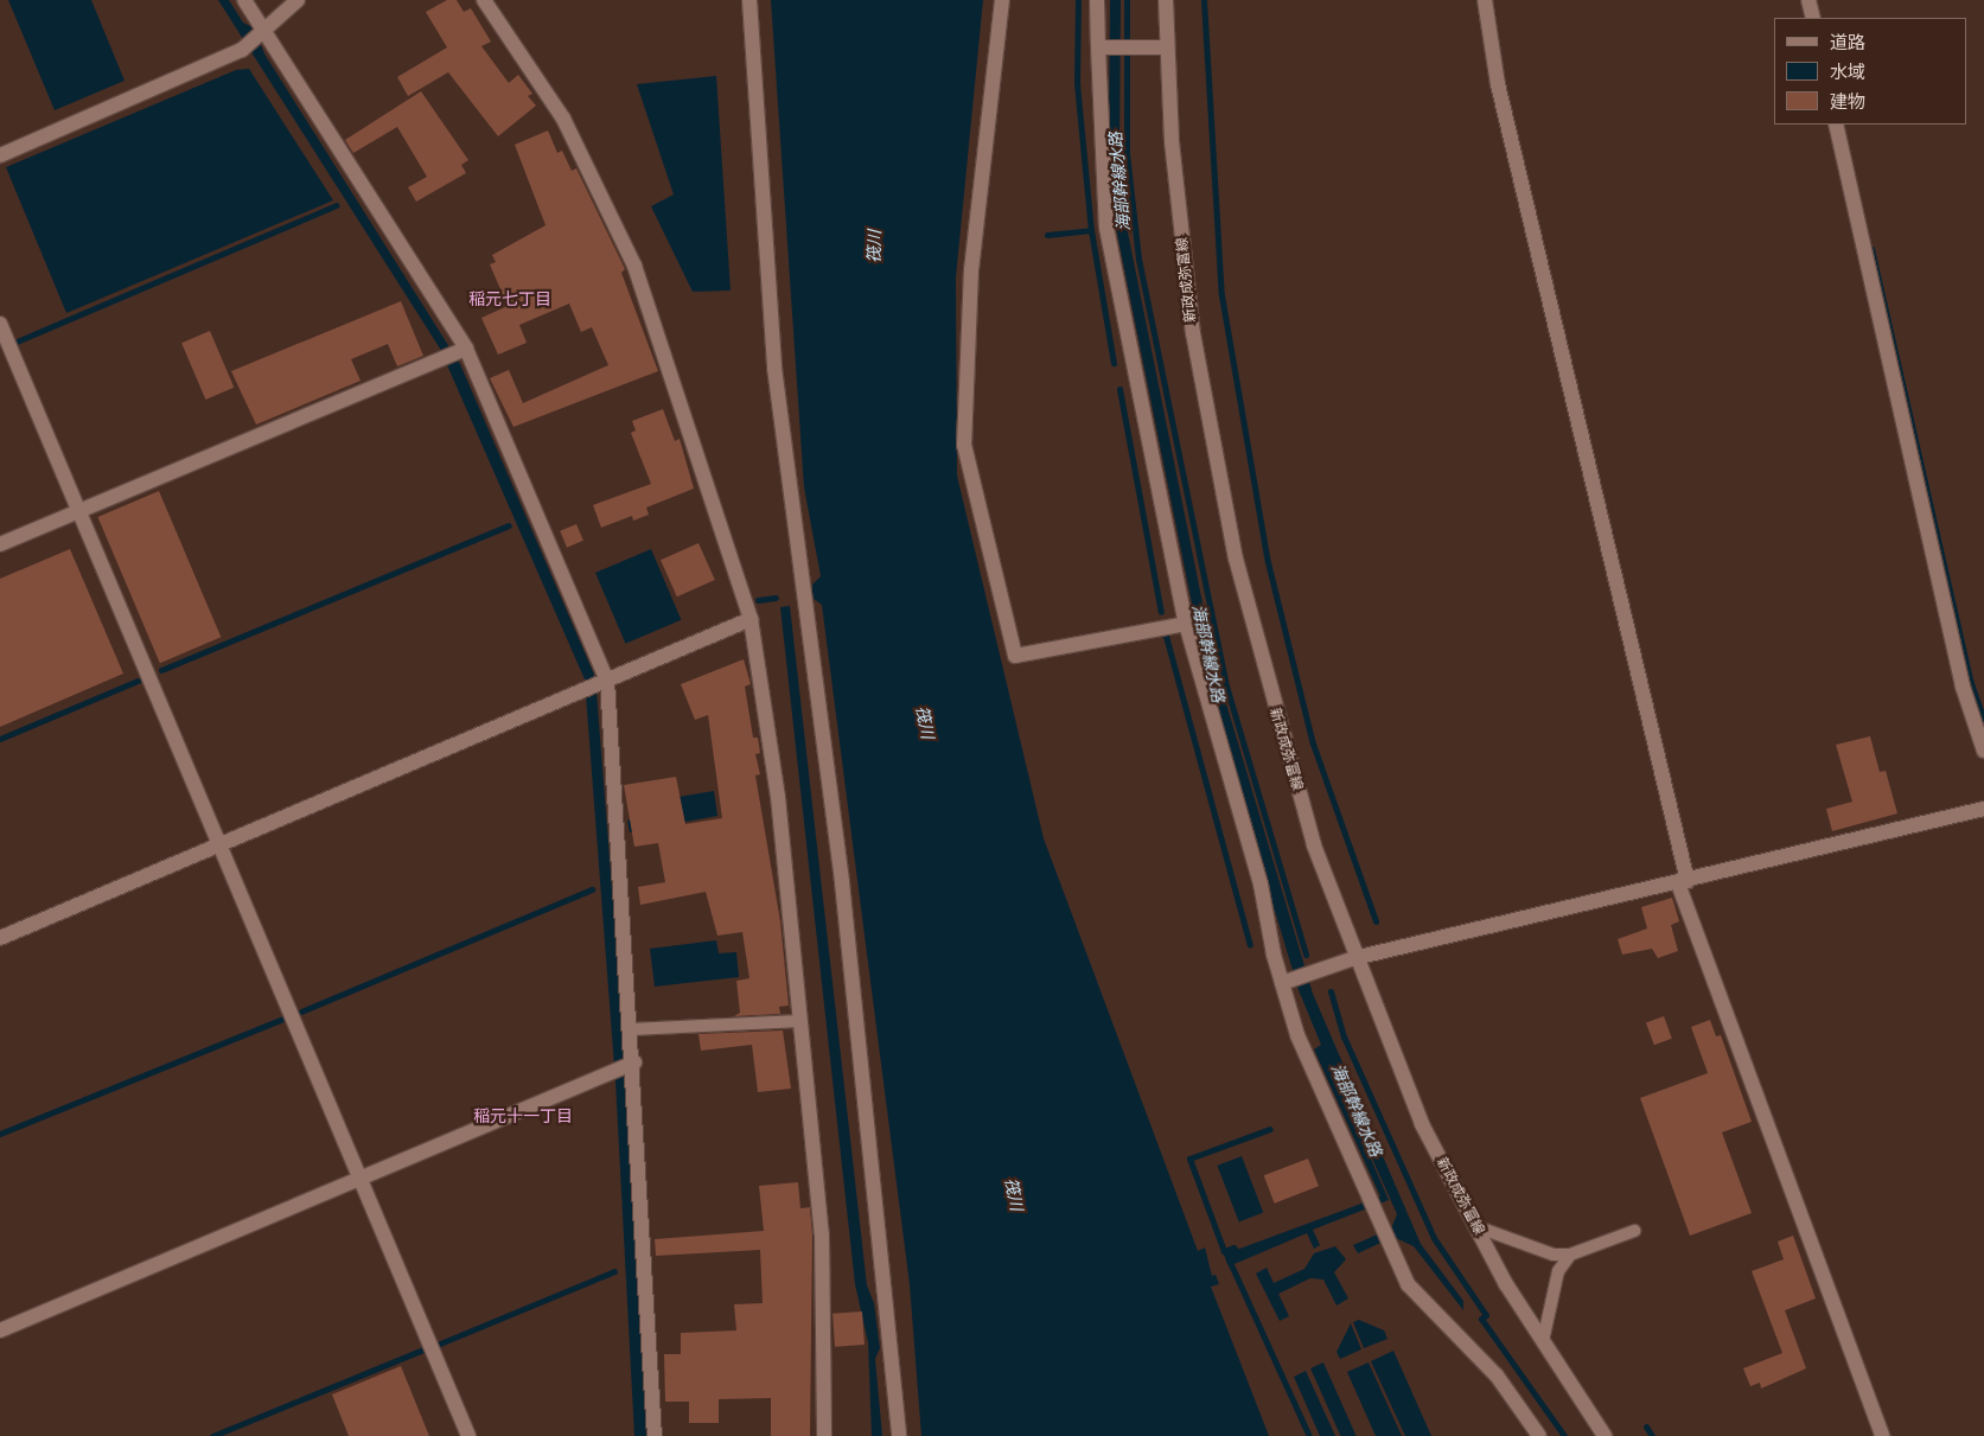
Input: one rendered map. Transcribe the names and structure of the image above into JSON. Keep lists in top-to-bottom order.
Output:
{
  "streets": {
    "street": ["新政成弥富線"]
  },
  "districts": ["稲元七丁目", "稲元十一丁目"],
  "water": ["海部幹線水路", "筏川"],
  "legend": ["道路", "水域", "建物"]
}
